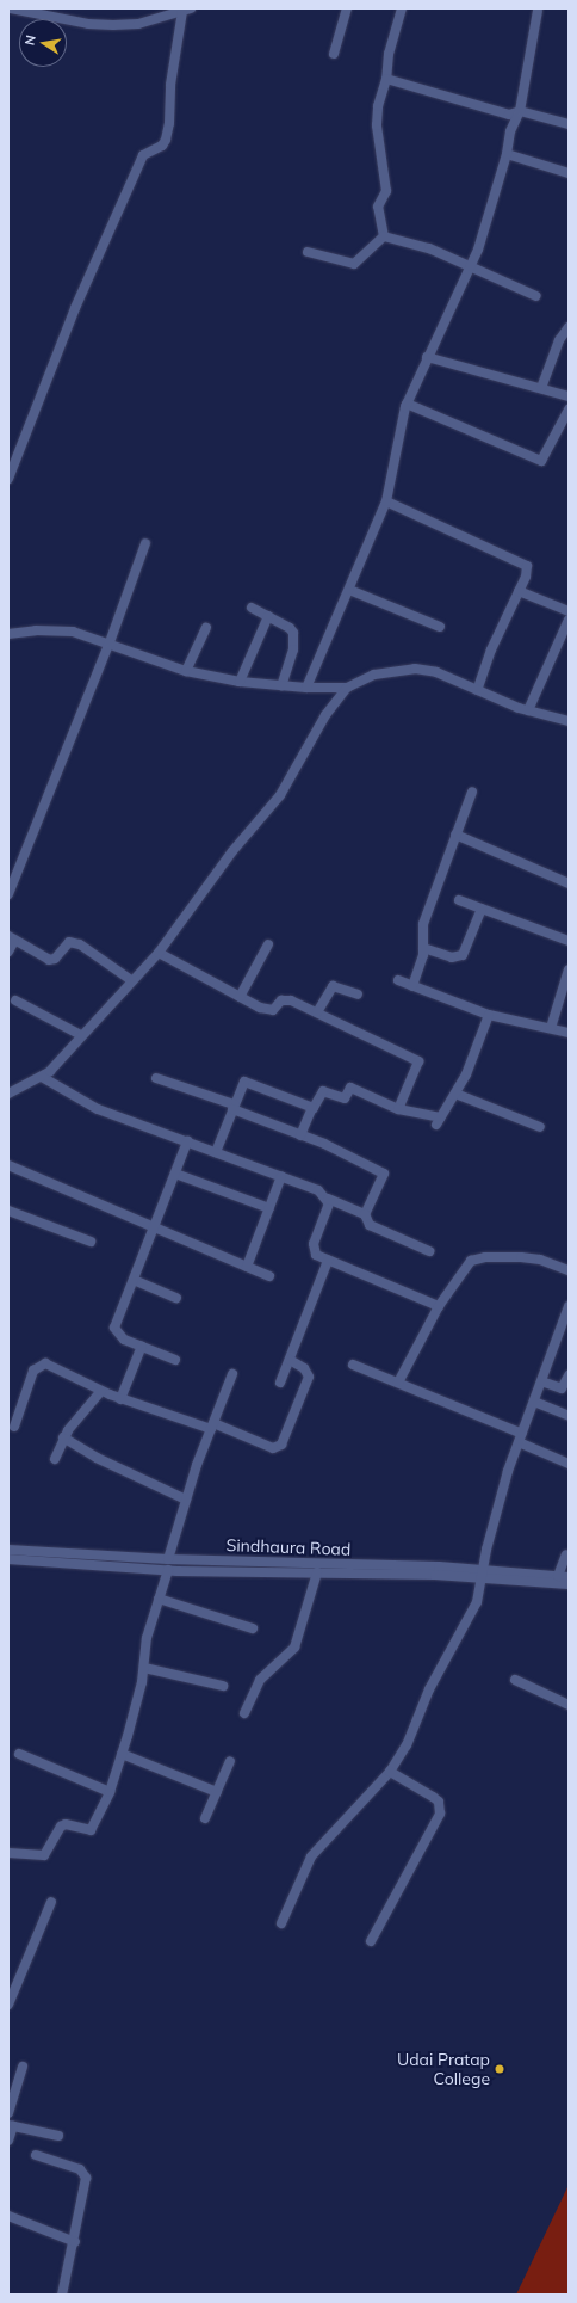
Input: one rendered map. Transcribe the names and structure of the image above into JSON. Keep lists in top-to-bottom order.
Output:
{
  "streets": {
    "street": ["Sindhaura Road"]
  },
  "places": ["Udai Pratap College"],
  "north": "left"
}
